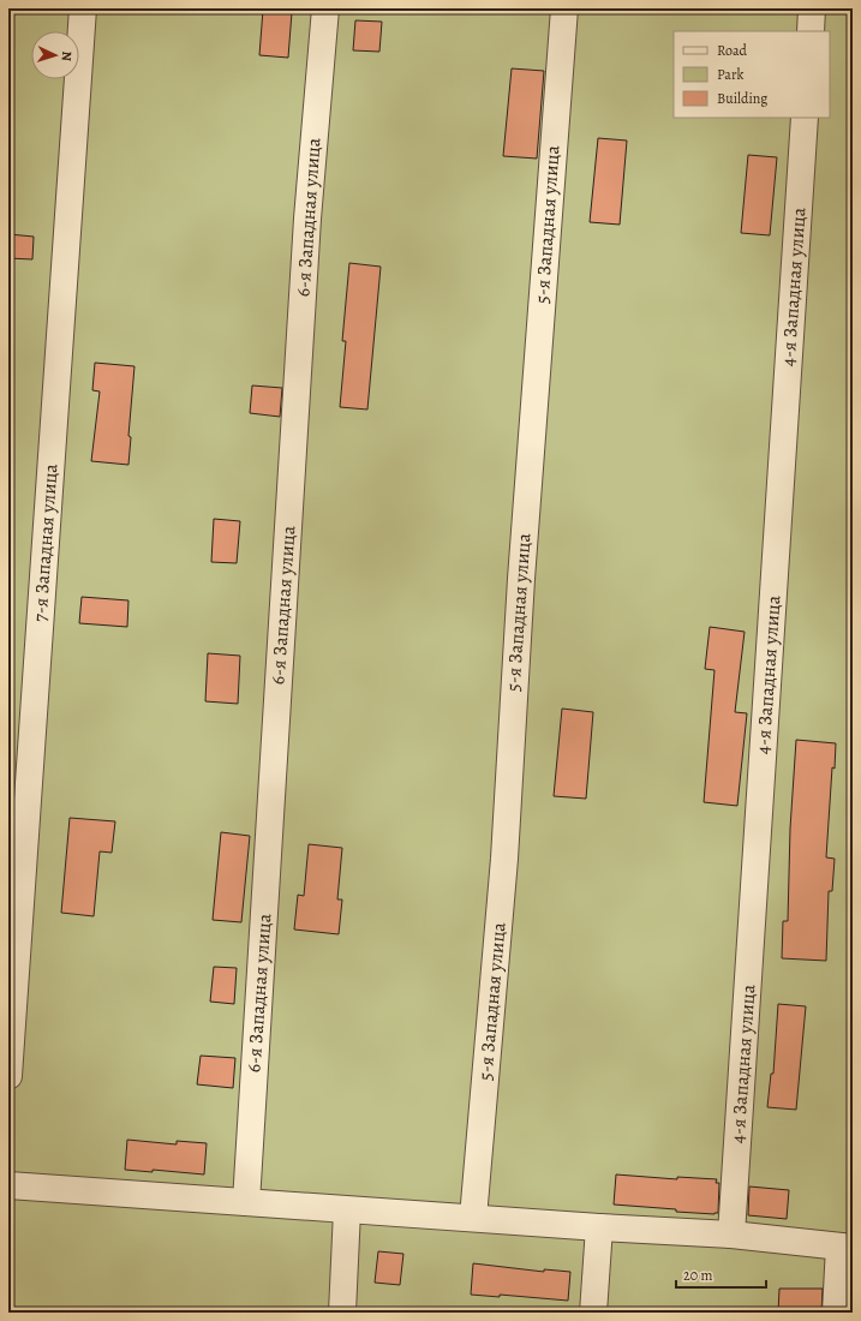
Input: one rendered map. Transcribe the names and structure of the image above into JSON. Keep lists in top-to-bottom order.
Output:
{
  "streets": {
    "street": [
      "6-я Западная улица",
      "5-я Западная улица",
      "4-я Западная улица",
      "7-я Западная улица"
    ]
  },
  "legend": ["Road", "Park", "Building"],
  "scale_bar": "20 m",
  "north": "right"
}
